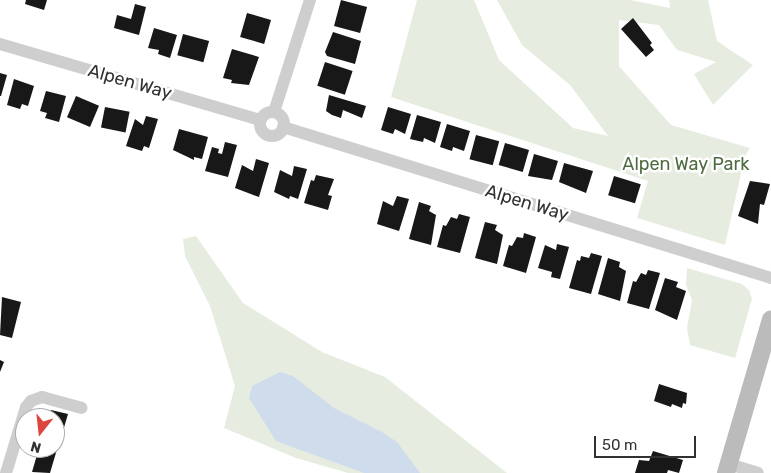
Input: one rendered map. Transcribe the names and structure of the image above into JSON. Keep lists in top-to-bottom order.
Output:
{
  "streets": {
    "street": ["Alpen Way"]
  },
  "parks": ["Alpen Way Park"],
  "scale_bar": "50 m",
  "north": "bottom"
}
